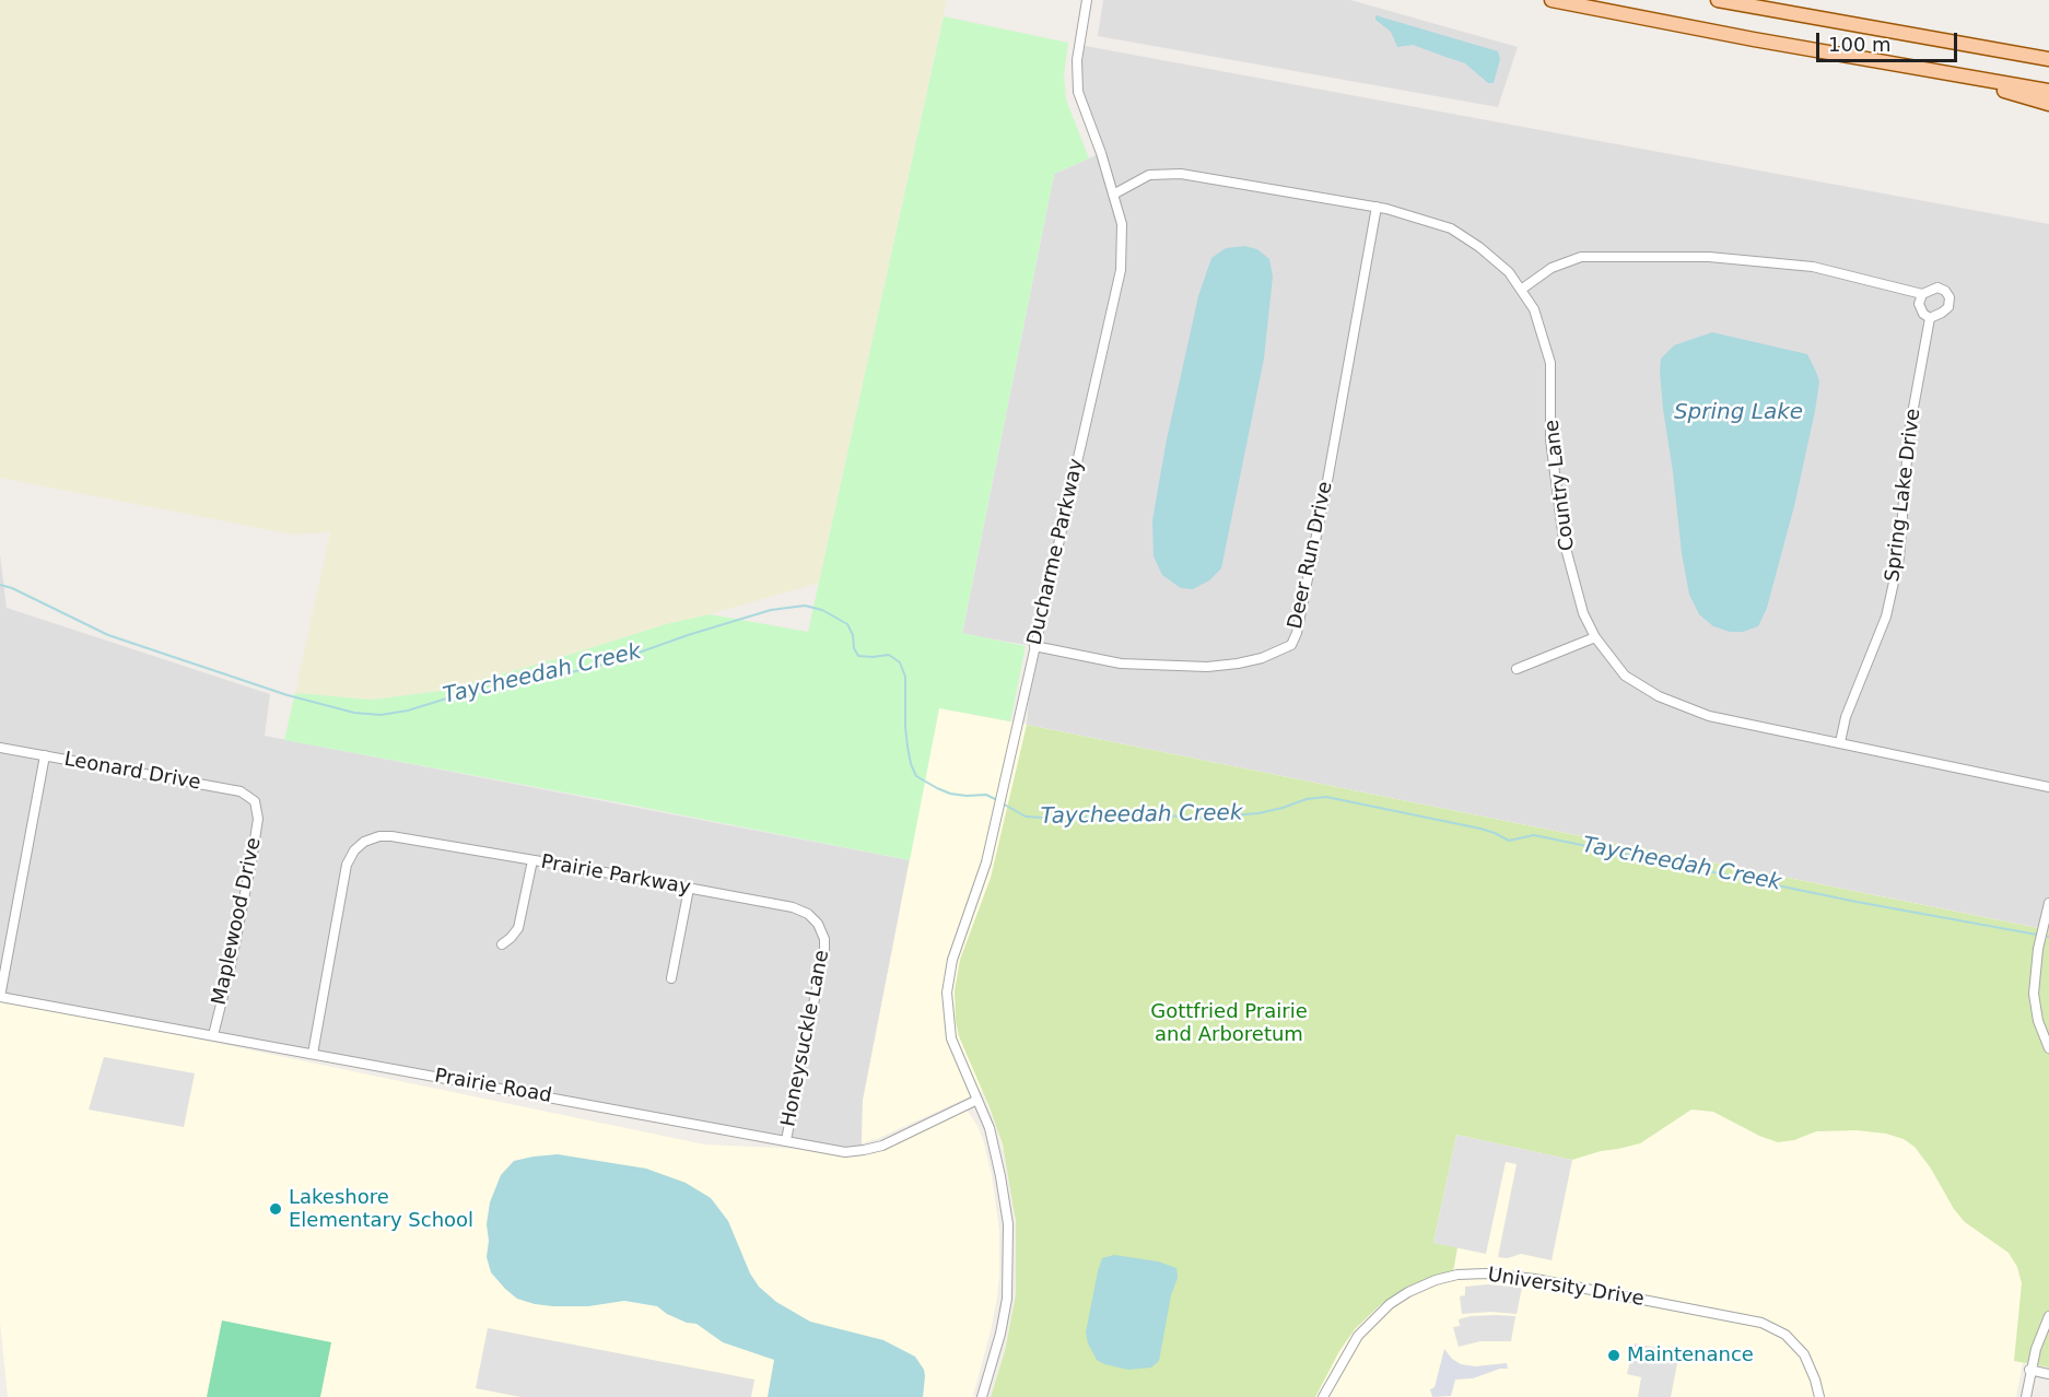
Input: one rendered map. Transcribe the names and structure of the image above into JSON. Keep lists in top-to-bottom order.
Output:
{
  "streets": {
    "street": [
      "Country Lane",
      "Spring Lake Drive",
      "Ducharme Parkway",
      "Deer Run Drive",
      "Leonard Drive",
      "Prairie Parkway",
      "Maplewood Drive",
      "Honeysuckle Lane",
      "Prairie Road",
      "University Drive"
    ]
  },
  "crossings": [
    ["Country Lane", "Spring Lake Drive"],
    ["Country Lane", "Ducharme Parkway"],
    ["Country Lane", "Deer Run Drive"],
    ["Ducharme Parkway", "Deer Run Drive"],
    ["Ducharme Parkway", "Prairie Road"],
    ["Leonard Drive", "Maplewood Drive"],
    ["Prairie Parkway", "Honeysuckle Lane"],
    ["Prairie Parkway", "Prairie Road"],
    ["Maplewood Drive", "Prairie Road"],
    ["Honeysuckle Lane", "Prairie Road"]
  ],
  "water": ["Spring Lake", "Taycheedah Creek"],
  "parks": ["Gottfried Prairie and Arboretum"],
  "places": ["Lakeshore Elementary School", "Maintenance"],
  "scale_bar": "100 m"
}
